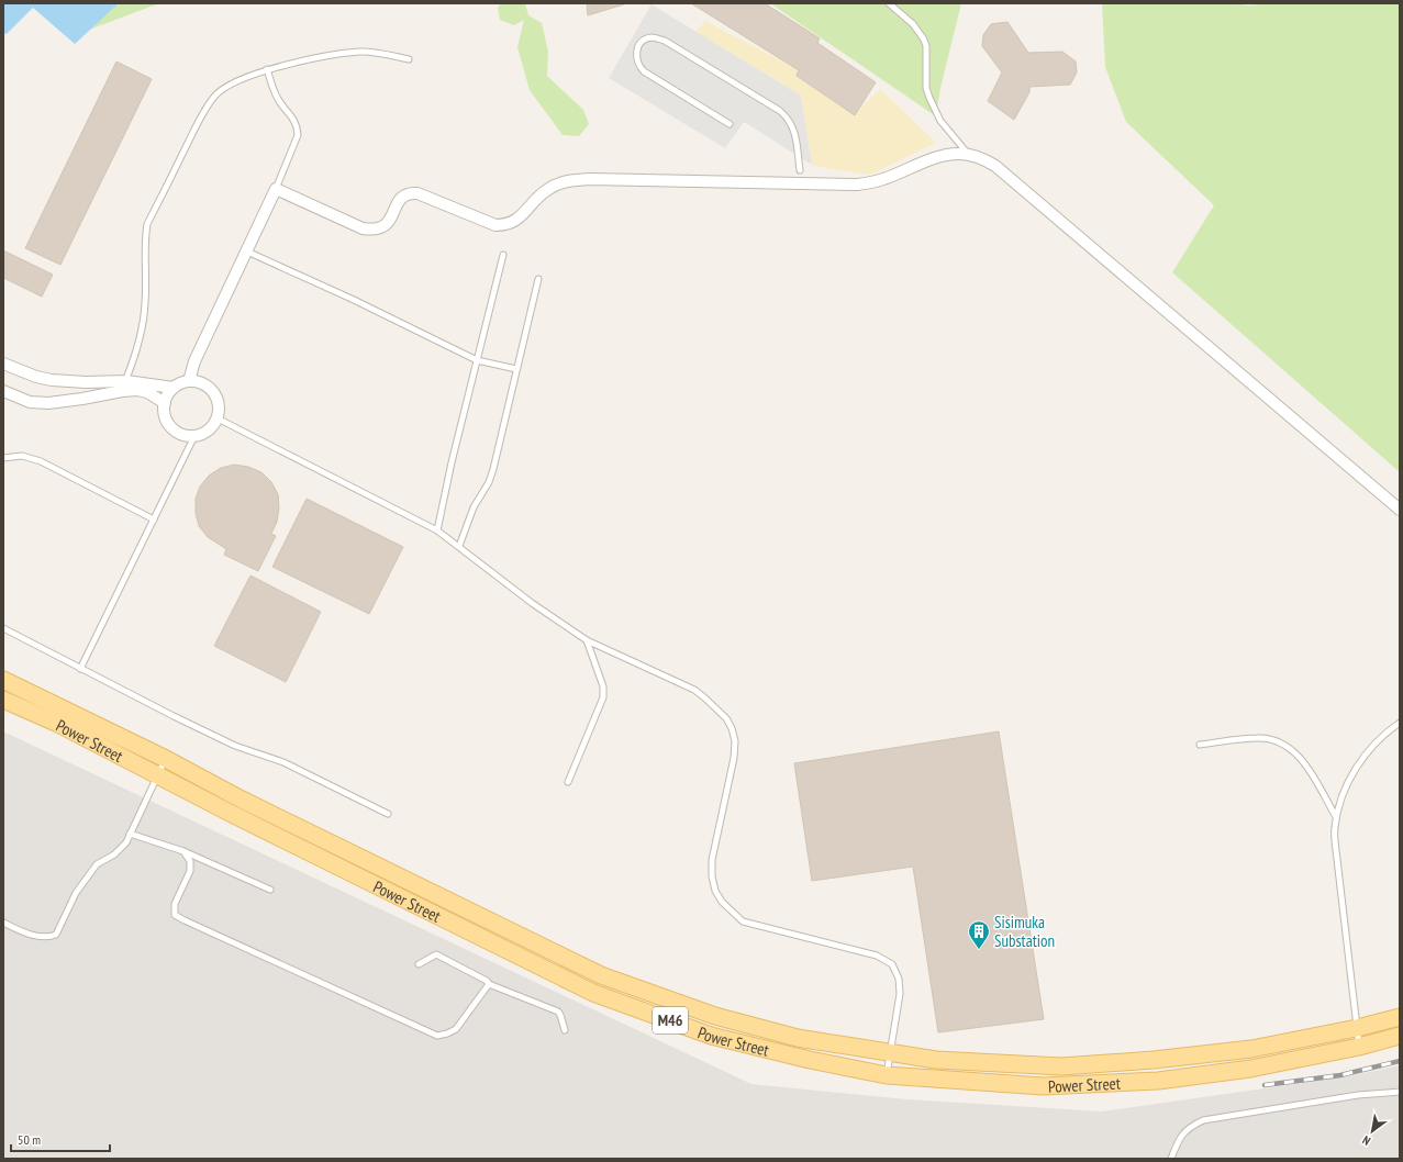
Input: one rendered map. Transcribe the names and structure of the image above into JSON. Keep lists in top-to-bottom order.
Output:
{
  "streets": {
    "main road": ["Power Street", "M46"]
  },
  "places": {
    "building": ["Sisimuka Substation"]
  },
  "scale_bar": "50 m",
  "north": "bottom left"
}
